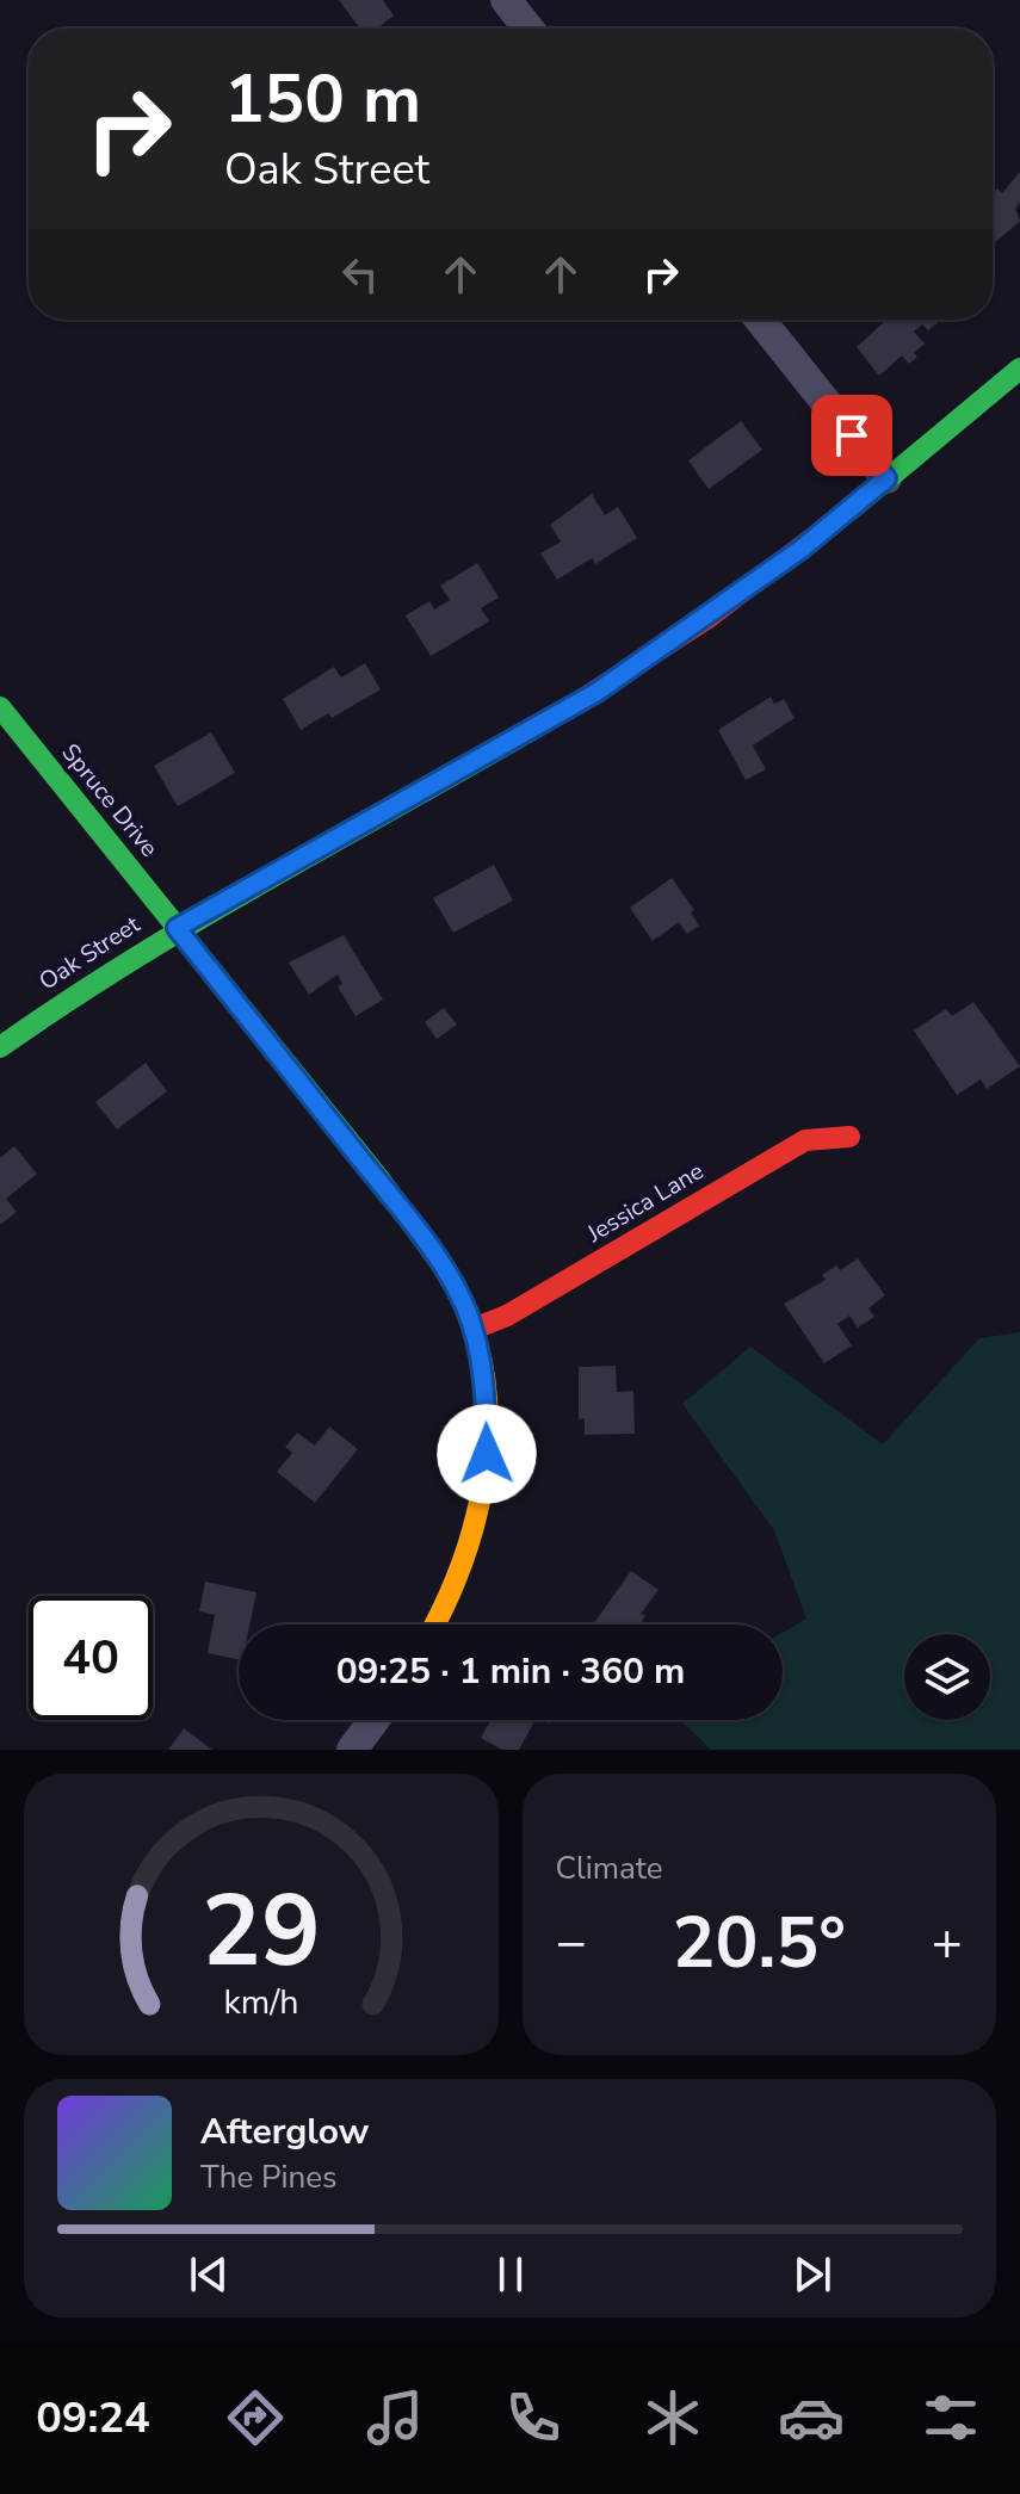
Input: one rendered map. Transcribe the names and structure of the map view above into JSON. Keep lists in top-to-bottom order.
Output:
{
  "streets": {
    "street": ["Spruce Drive", "Oak Street", "Jessica Lane"]
  },
  "crossings": [
    ["Spruce Drive", "Oak Street"],
    ["Spruce Drive", "Jessica Lane"]
  ],
  "page": {
    "turn": ["150 m", "Oak Street"],
    "limit": "40",
    "trip": "09:25 · 1 min · 360 m",
    "tile": "Climate",
    "heat": ["−", "20.5°", "+"],
    "song": ["Afterglow", "The Pines"],
    "tabs": "09:24",
    "gauge": ["29", "km/h"]
  }
}
